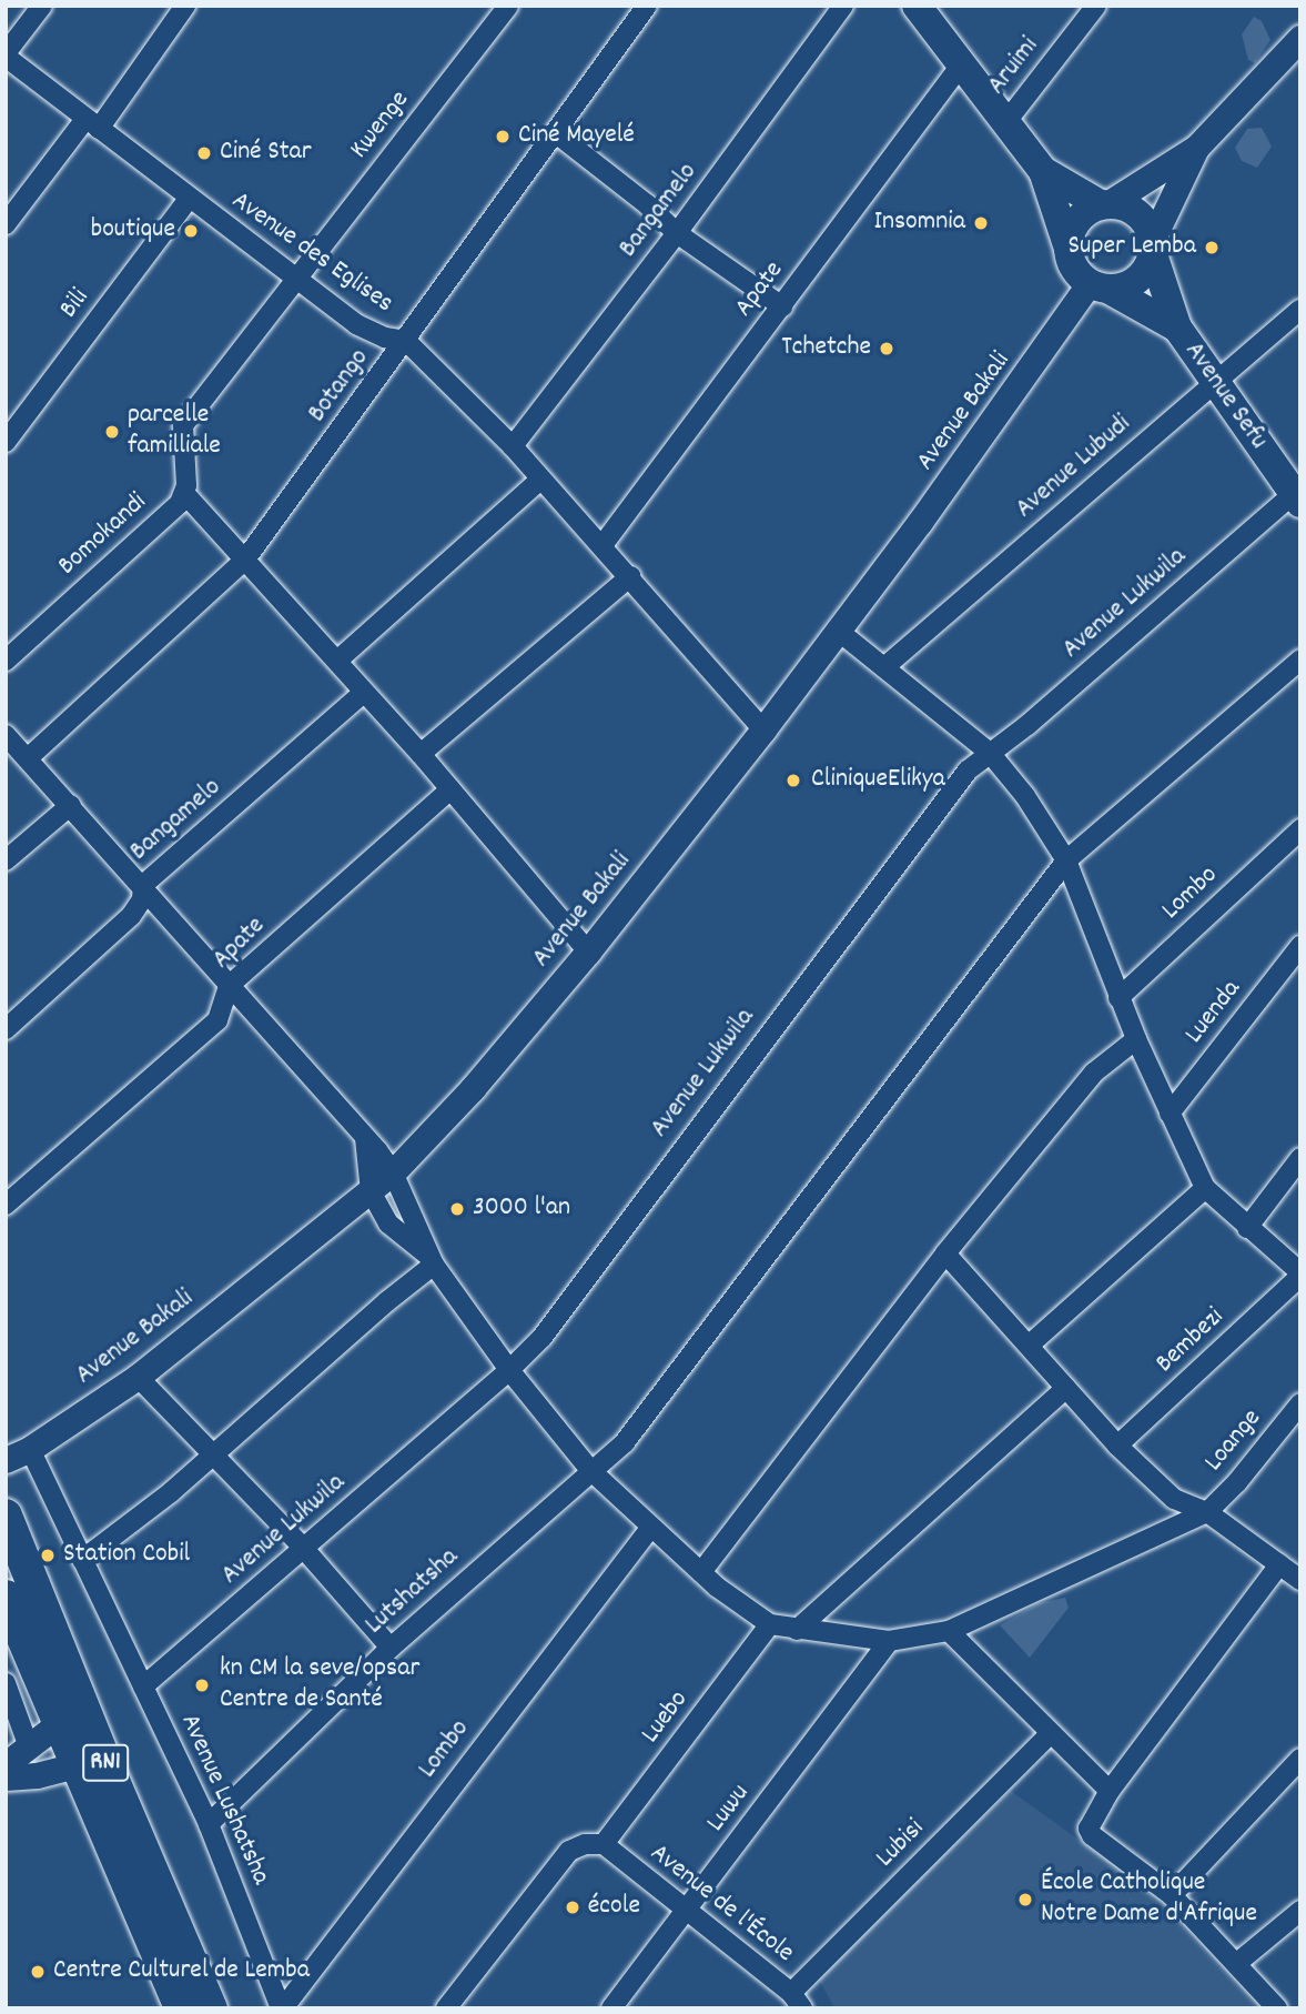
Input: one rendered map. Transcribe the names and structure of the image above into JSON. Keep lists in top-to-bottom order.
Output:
{
  "streets": {
    "highway": ["RN1"],
    "main road": ["Avenue Sefu"],
    "street": [
      "Aruimi",
      "Kwenge",
      "Bangamelo",
      "Avenue des Eglises",
      "Apate",
      "Bili",
      "Botango",
      "Avenue Bakali",
      "Avenue Lubudi",
      "Bomokandi",
      "Avenue Lukwila",
      "Lombo",
      "Luenda",
      "Bembezi",
      "Loange",
      "Lutshatsha",
      "Luebo",
      "Avenue Lushatsha",
      "Luwu",
      "Lubisi",
      "Avenue de l'École"
    ]
  },
  "crossings": [
    ["Kwenge", "Avenue des Eglises"],
    ["Kwenge", "Bomokandi"],
    ["Avenue des Eglises", "Bili"],
    ["Avenue des Eglises", "Botango"],
    ["Avenue des Eglises", "Bomokandi"],
    ["Avenue Sefu", "Avenue Bakali"],
    ["Avenue Sefu", "Avenue Lubudi"],
    ["Avenue Sefu", "Avenue Lukwila"],
    ["Avenue Bakali", "Avenue Lushatsha"],
    ["Avenue Lukwila", "Avenue Lushatsha"],
    ["Lombo", "Avenue Lushatsha"],
    ["Lutshatsha", "Avenue Lushatsha"],
    ["Luebo", "Avenue de l'École"],
    ["Luwu", "Avenue de l'École"],
    ["Lubisi", "Avenue de l'École"]
  ],
  "places": [
    "Ciné Mayelé",
    "Ciné Star",
    "Insomnia",
    "boutique",
    "Super Lemba",
    "Tchetche",
    "parcelle familliale",
    "CliniqueElikya",
    "3000 l'an",
    "Station Cobil",
    "kn CM la seve/opsar Centre de Santé",
    "École Catholique Notre Dame d'Afrique",
    "école",
    "Centre Culturel de Lemba"
  ]
}
